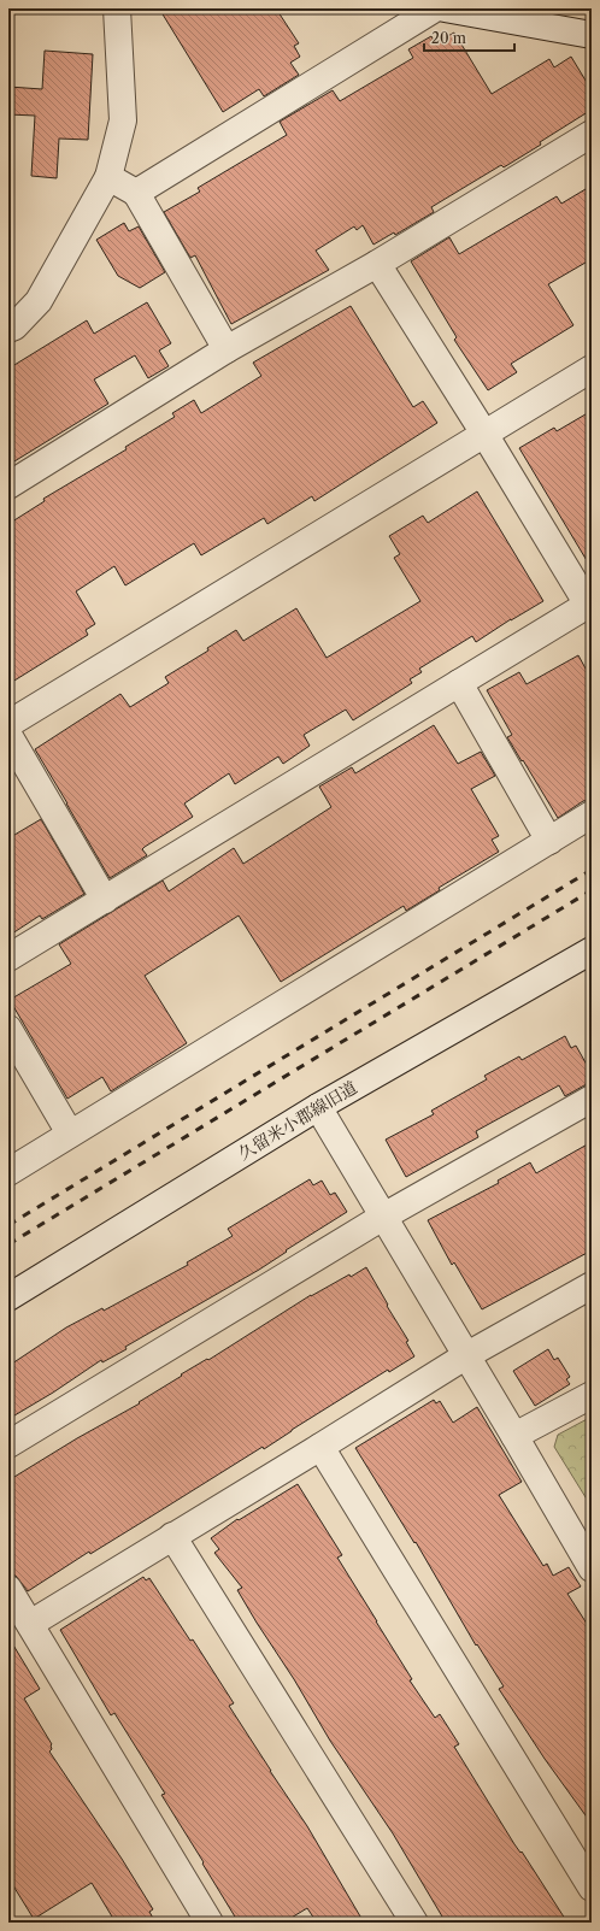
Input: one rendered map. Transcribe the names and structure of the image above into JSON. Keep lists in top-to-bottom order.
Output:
{
  "streets": {
    "street": ["久留米小郡線旧道"]
  },
  "scale_bar": "20 m"
}
